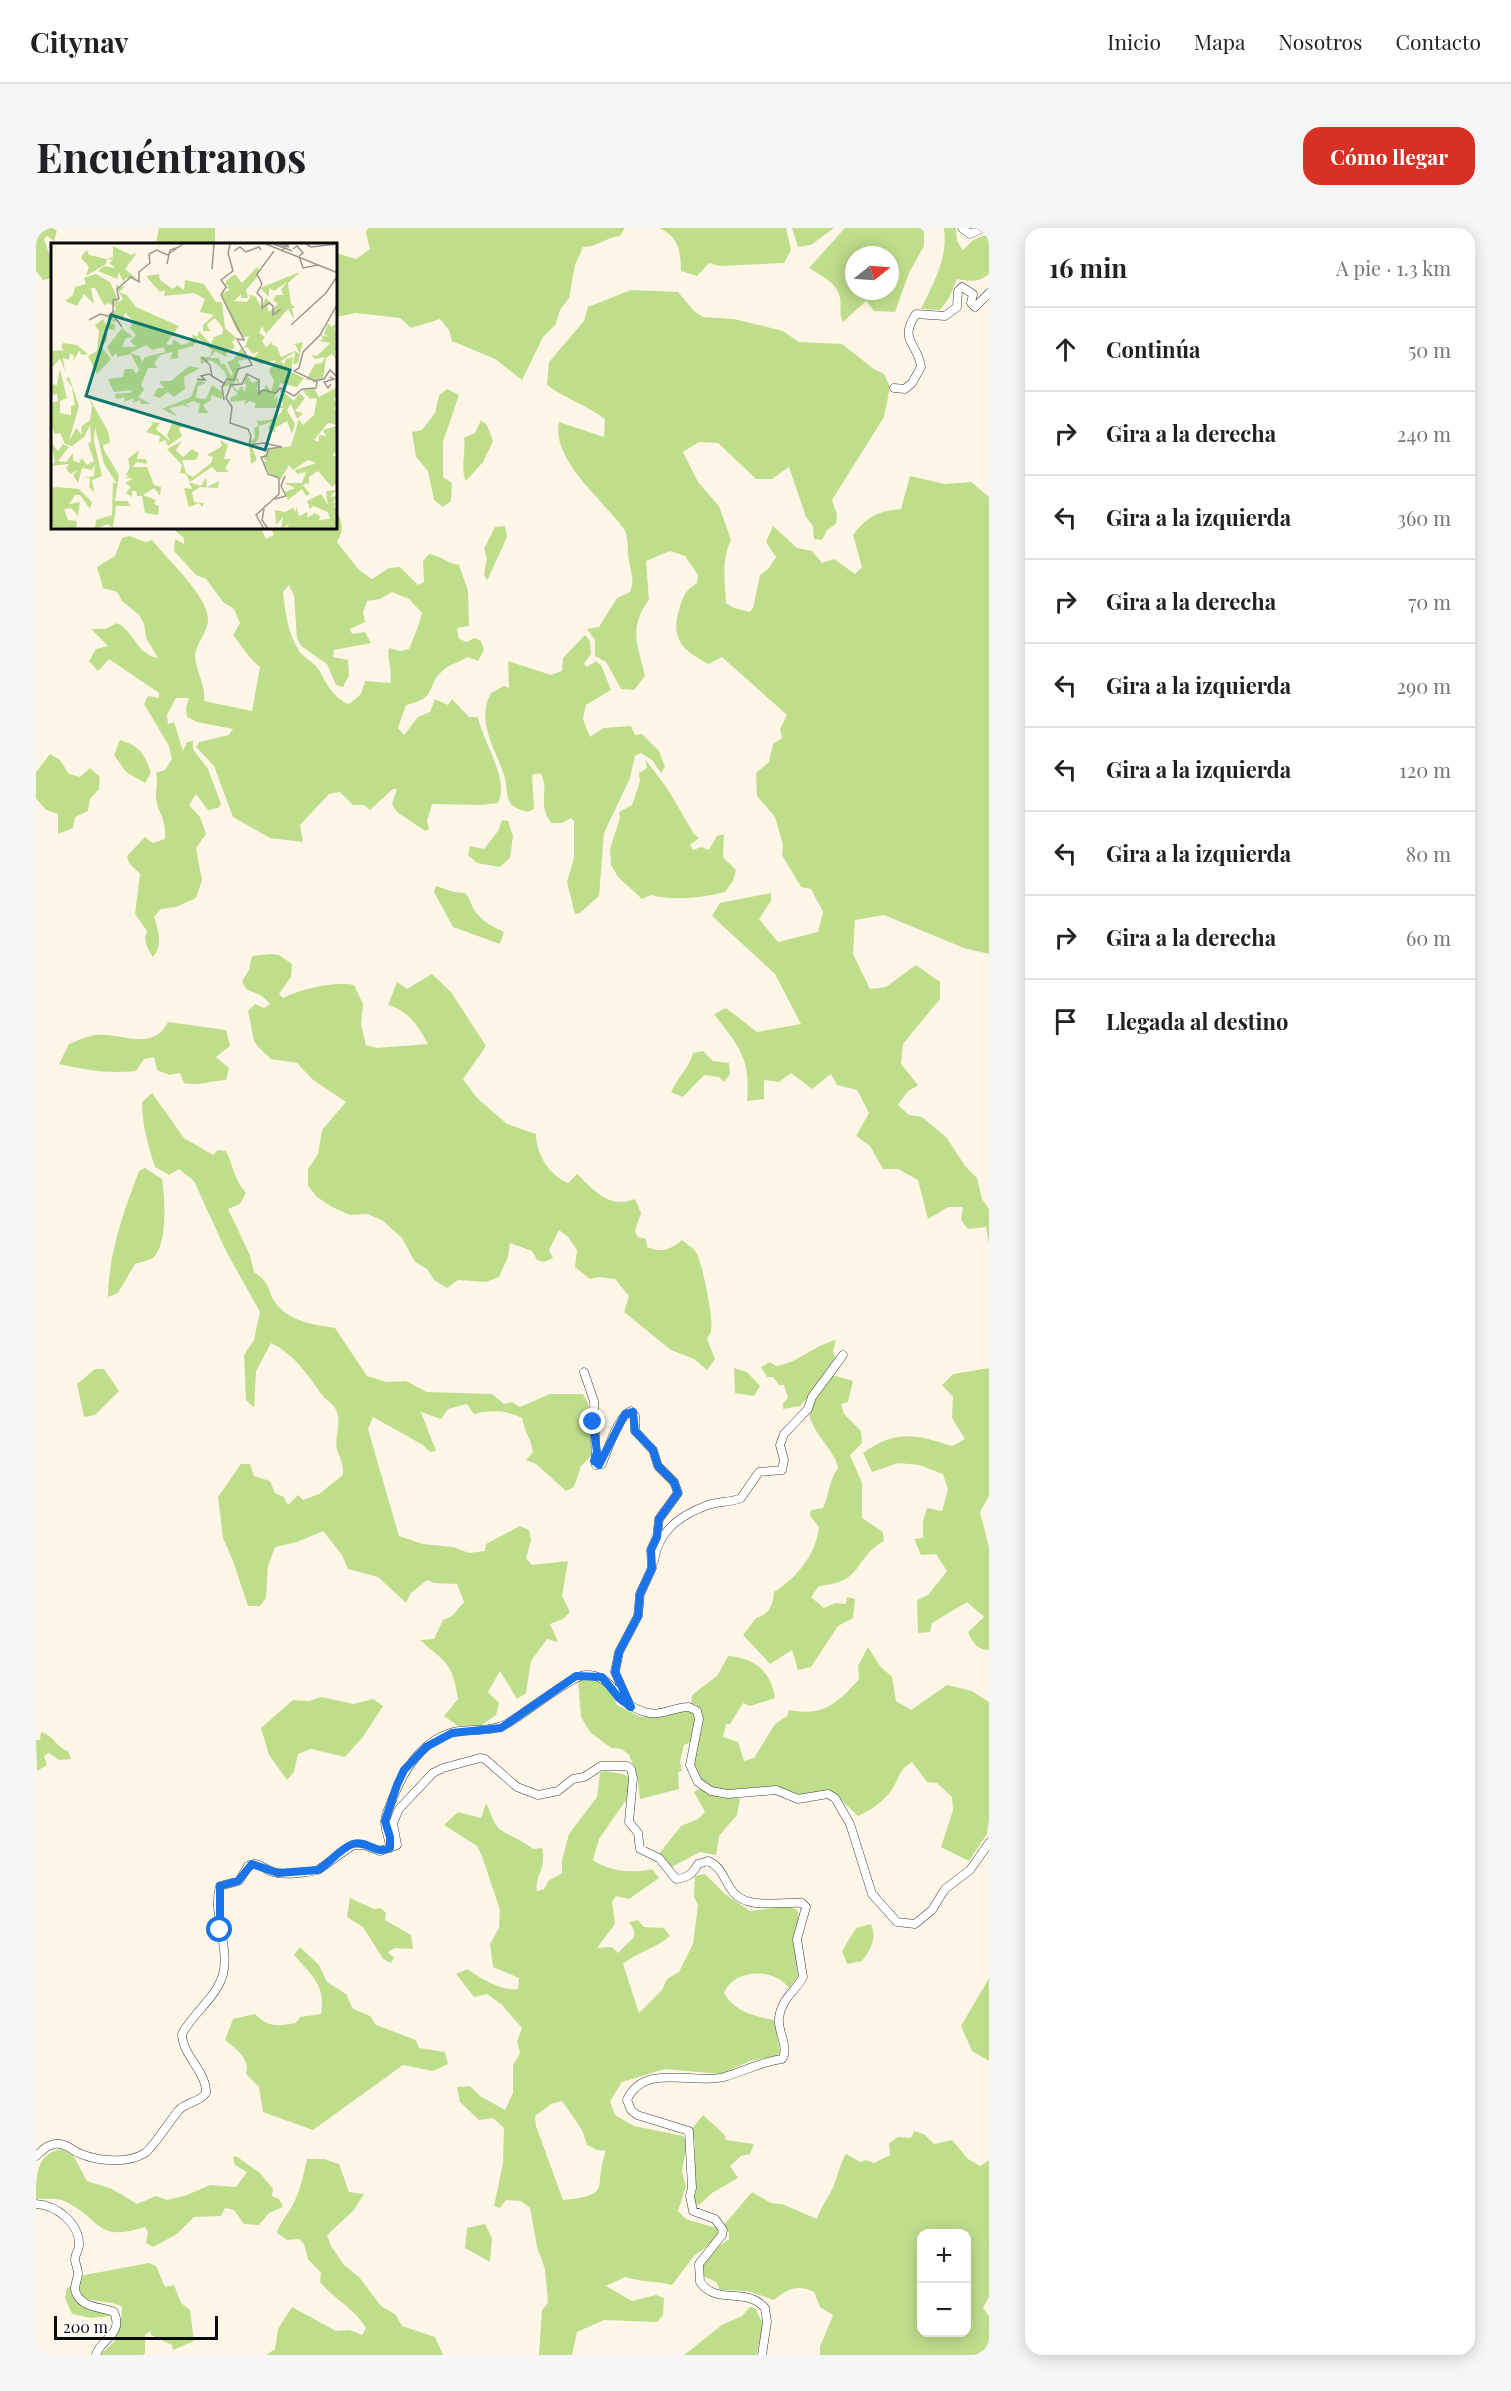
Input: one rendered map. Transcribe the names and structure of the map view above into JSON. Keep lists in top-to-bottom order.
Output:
{
  "scale_bar": "200 m",
  "north": "right",
  "page": {
    "header": "Citynav",
    "nav": [
      "Inicio",
      "Mapa",
      "Nosotros",
      "Contacto"
    ],
    "buttons": "Cómo llegar",
    "title": "Encuéntranos",
    "heading": ["16 min", "A pie · 1.3 km"],
    "list": [
      ["Continúa", "50 m"],
      ["Gira a la derecha", "240 m"],
      ["Gira a la izquierda", "360 m"],
      ["Gira a la derecha", "70 m"],
      ["Gira a la izquierda", "290 m"],
      ["Gira a la izquierda", "120 m"],
      ["Gira a la izquierda", "80 m"],
      ["Gira a la derecha", "60 m"],
      "Llegada al destino"
    ],
    "map_buttons": ["+", "−"],
    "scale": "200 m"
  }
}
